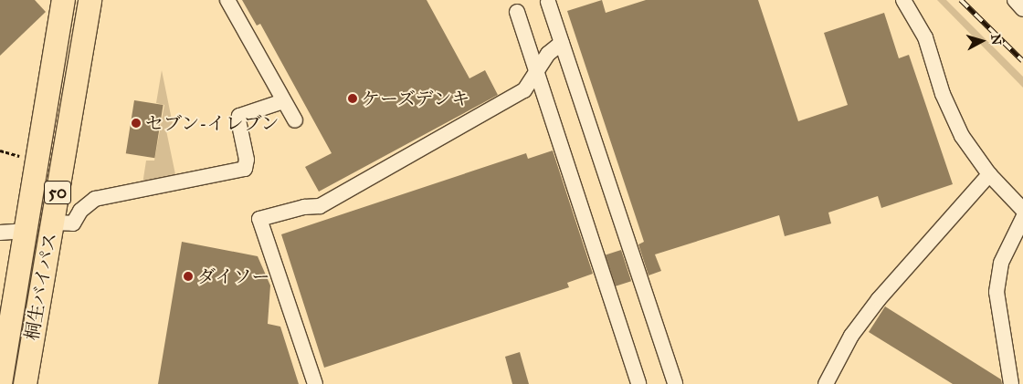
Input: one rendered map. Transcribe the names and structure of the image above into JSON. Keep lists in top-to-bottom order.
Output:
{
  "streets": {
    "highway": ["50", "桐生バイパス"]
  },
  "places": ["ケーズデンキ", "セブン-イレブン", "ダイソー"],
  "north": "right"
}
